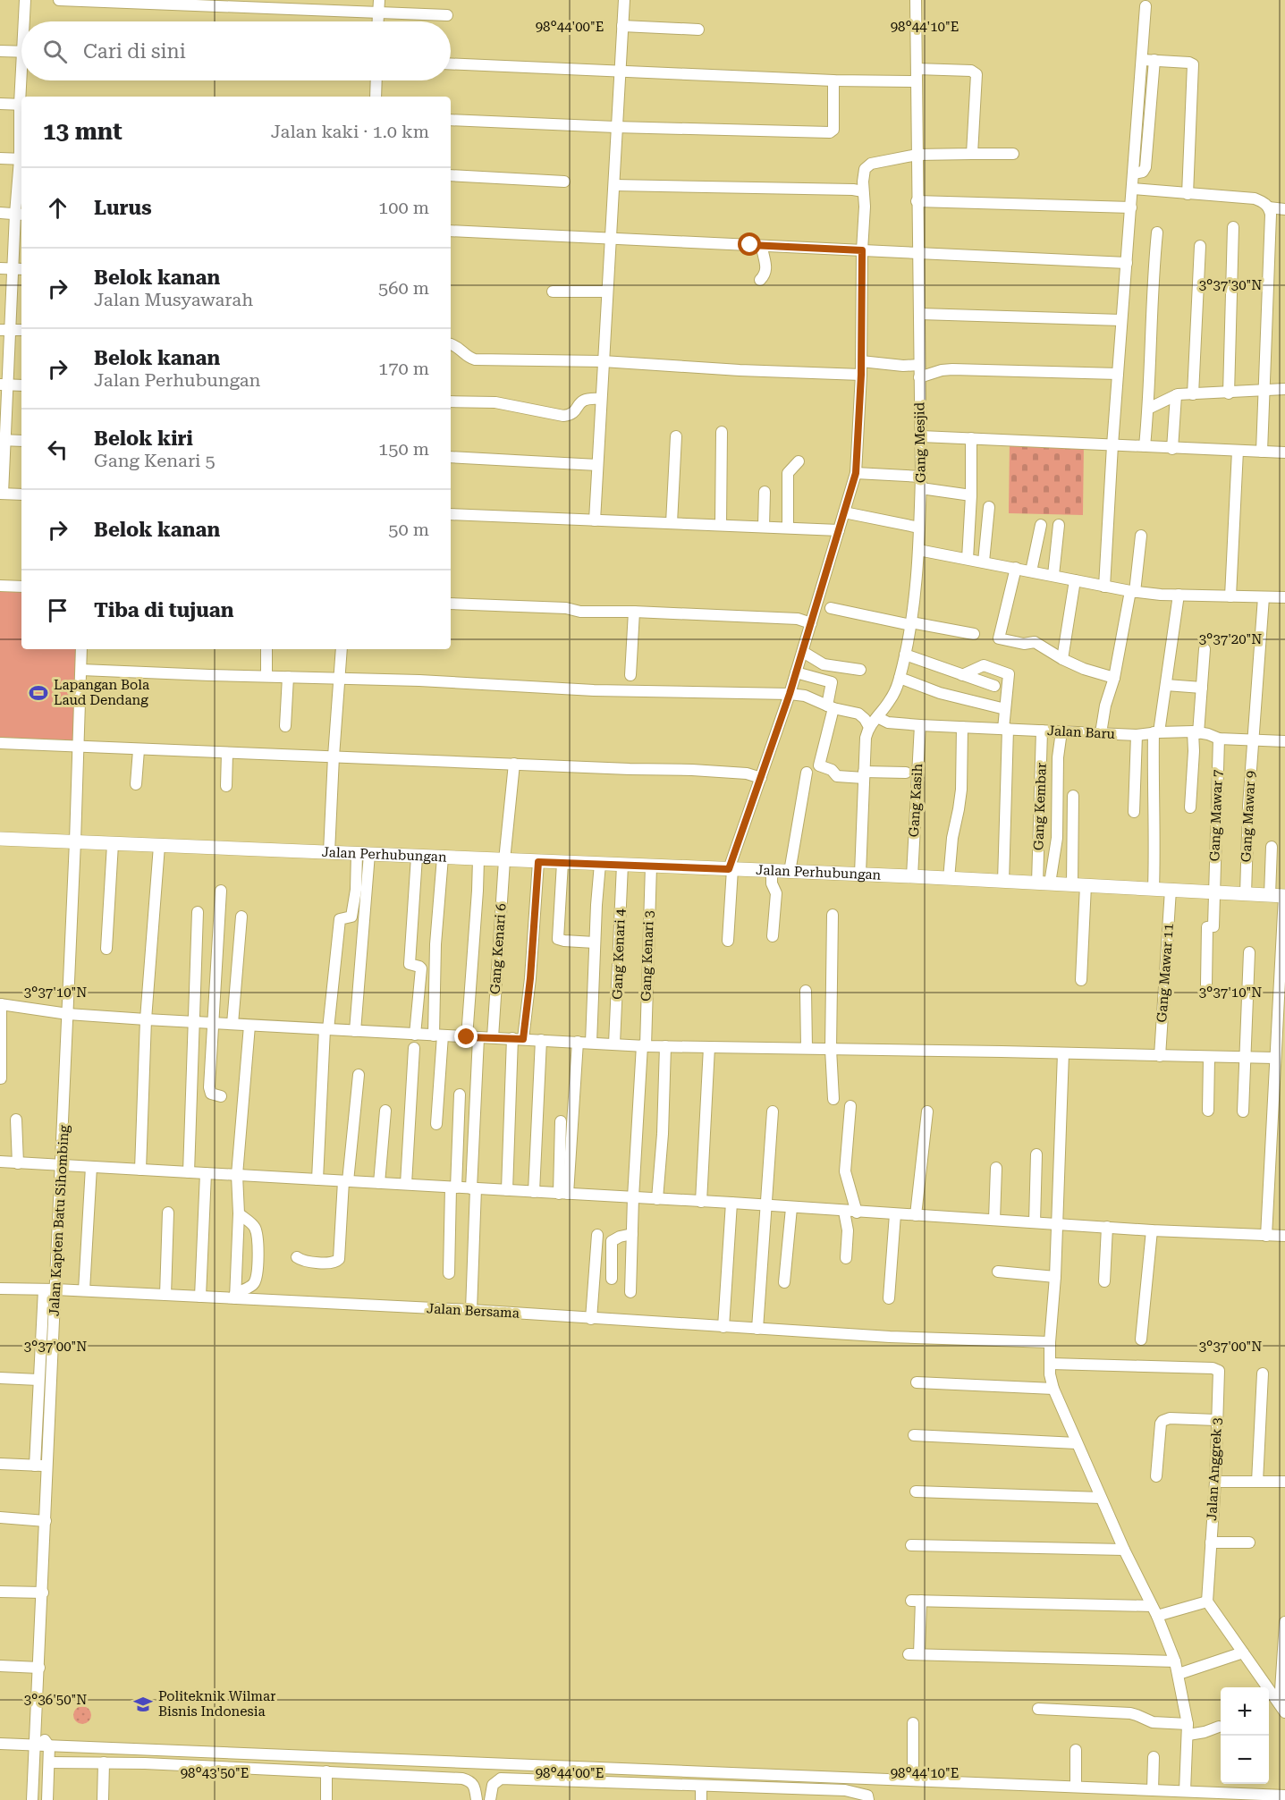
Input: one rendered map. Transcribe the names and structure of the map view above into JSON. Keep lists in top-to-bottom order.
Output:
{
  "streets": {
    "main road": ["Jalan Perhubungan"],
    "street": [
      "Gang Mesjid",
      "Jalan Baru",
      "Gang Kasih",
      "Gang Kembar",
      "Gang Mawar 7",
      "Gang Mawar 9",
      "Gang Kenari 6",
      "Gang Kenari 4",
      "Gang Kenari 3",
      "Gang Mawar 11",
      "Jalan Kapten Batu Sihombing",
      "Jalan Bersama",
      "Jalan Anggrek 3"
    ]
  },
  "crossings": [
    ["Gang Mesjid", "Jalan Baru"],
    ["Gang Mesjid", "Jalan Perhubungan"],
    ["Jalan Baru", "Gang Kasih"],
    ["Jalan Baru", "Gang Kembar"],
    ["Jalan Baru", "Gang Mawar 7"],
    ["Jalan Baru", "Gang Mawar 9"],
    ["Gang Kasih", "Jalan Perhubungan"],
    ["Gang Kembar", "Jalan Perhubungan"],
    ["Gang Mawar 7", "Jalan Perhubungan"],
    ["Gang Mawar 9", "Jalan Perhubungan"],
    ["Jalan Perhubungan", "Gang Kenari 6"],
    ["Jalan Perhubungan", "Gang Kenari 4"],
    ["Jalan Perhubungan", "Gang Kenari 3"],
    ["Jalan Perhubungan", "Gang Mawar 11"],
    ["Jalan Perhubungan", "Jalan Kapten Batu Sihombing"],
    ["Jalan Kapten Batu Sihombing", "Jalan Bersama"]
  ],
  "places": {
    "sports": ["Lapangan Bola Laud Dendang"],
    "school or university": ["Politeknik Wilmar Bisnis Indonesia"]
  },
  "page": {
    "search": "Cari di sini",
    "heading": ["13 mnt", "Jalan kaki · 1.0 km"],
    "list": [
      ["Lurus", "100 m"],
      ["Belok kanan", "Jalan Musyawarah", "560 m"],
      ["Belok kanan", "Jalan Perhubungan", "170 m"],
      ["Belok kiri", "Gang Kenari 5", "150 m"],
      ["Belok kanan", "50 m"],
      "Tiba di tujuan"
    ],
    "map_buttons": ["+", "−"]
  },
  "coordinates": [
    "98°44'00\"E",
    "98°44'10\"E",
    "3°37'30\"N",
    "3°37'20\"N",
    "3°37'10\"N",
    "3°37'00\"N",
    "3°36'50\"N",
    "98°43'50\"E"
  ]
}
